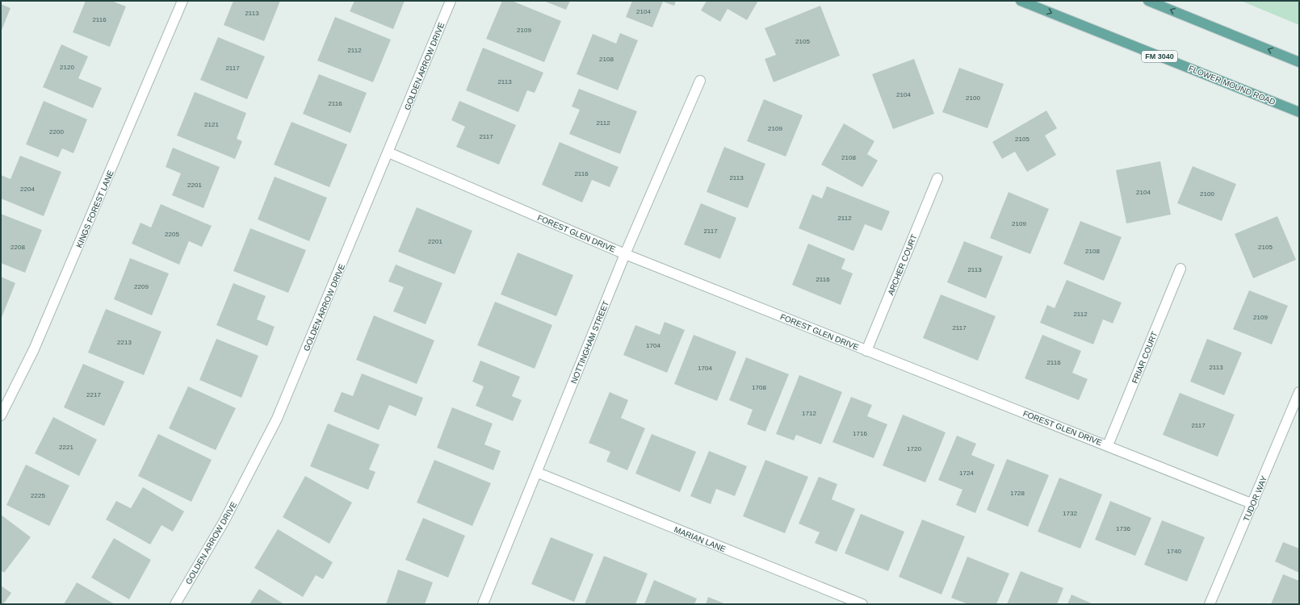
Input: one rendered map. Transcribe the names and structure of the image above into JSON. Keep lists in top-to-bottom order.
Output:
{
  "streets": {
    "main road": ["FM 3040", "FLOWER MOUND ROAD"],
    "street": [
      "GOLDEN ARROW DRIVE",
      "KINGS FOREST LANE",
      "FOREST GLEN DRIVE",
      "ARCHER COURT",
      "NOTTINGHAM STREET",
      "FRIAR COURT",
      "TUDOR WAY",
      "MARIAN LANE"
    ]
  },
  "crossings": [
    ["GOLDEN ARROW DRIVE", "FOREST GLEN DRIVE"],
    ["FOREST GLEN DRIVE", "ARCHER COURT"],
    ["FOREST GLEN DRIVE", "NOTTINGHAM STREET"],
    ["FOREST GLEN DRIVE", "FRIAR COURT"],
    ["FOREST GLEN DRIVE", "TUDOR WAY"],
    ["NOTTINGHAM STREET", "MARIAN LANE"]
  ],
  "house_numbers": [
    "2104",
    "2113",
    "2116",
    "2109",
    "2105",
    "2112",
    "2108",
    "2120",
    "2117",
    "2113",
    "2104",
    "2100",
    "2116",
    "2112",
    "2121",
    "2109",
    "2200",
    "2117",
    "2105",
    "2108",
    "2116",
    "2113",
    "2201",
    "2204",
    "2104",
    "2100",
    "2112",
    "2109",
    "2117",
    "2205",
    "2201",
    "2208",
    "2105",
    "2108",
    "2113",
    "2116",
    "2209",
    "2112",
    "2109",
    "2117",
    "2213",
    "1704",
    "2116",
    "2113",
    "1704",
    "1708",
    "2217",
    "1712",
    "2117",
    "1716",
    "2221",
    "1720",
    "1724",
    "1728",
    "2225",
    "1732",
    "1736",
    "1740"
  ]
}
